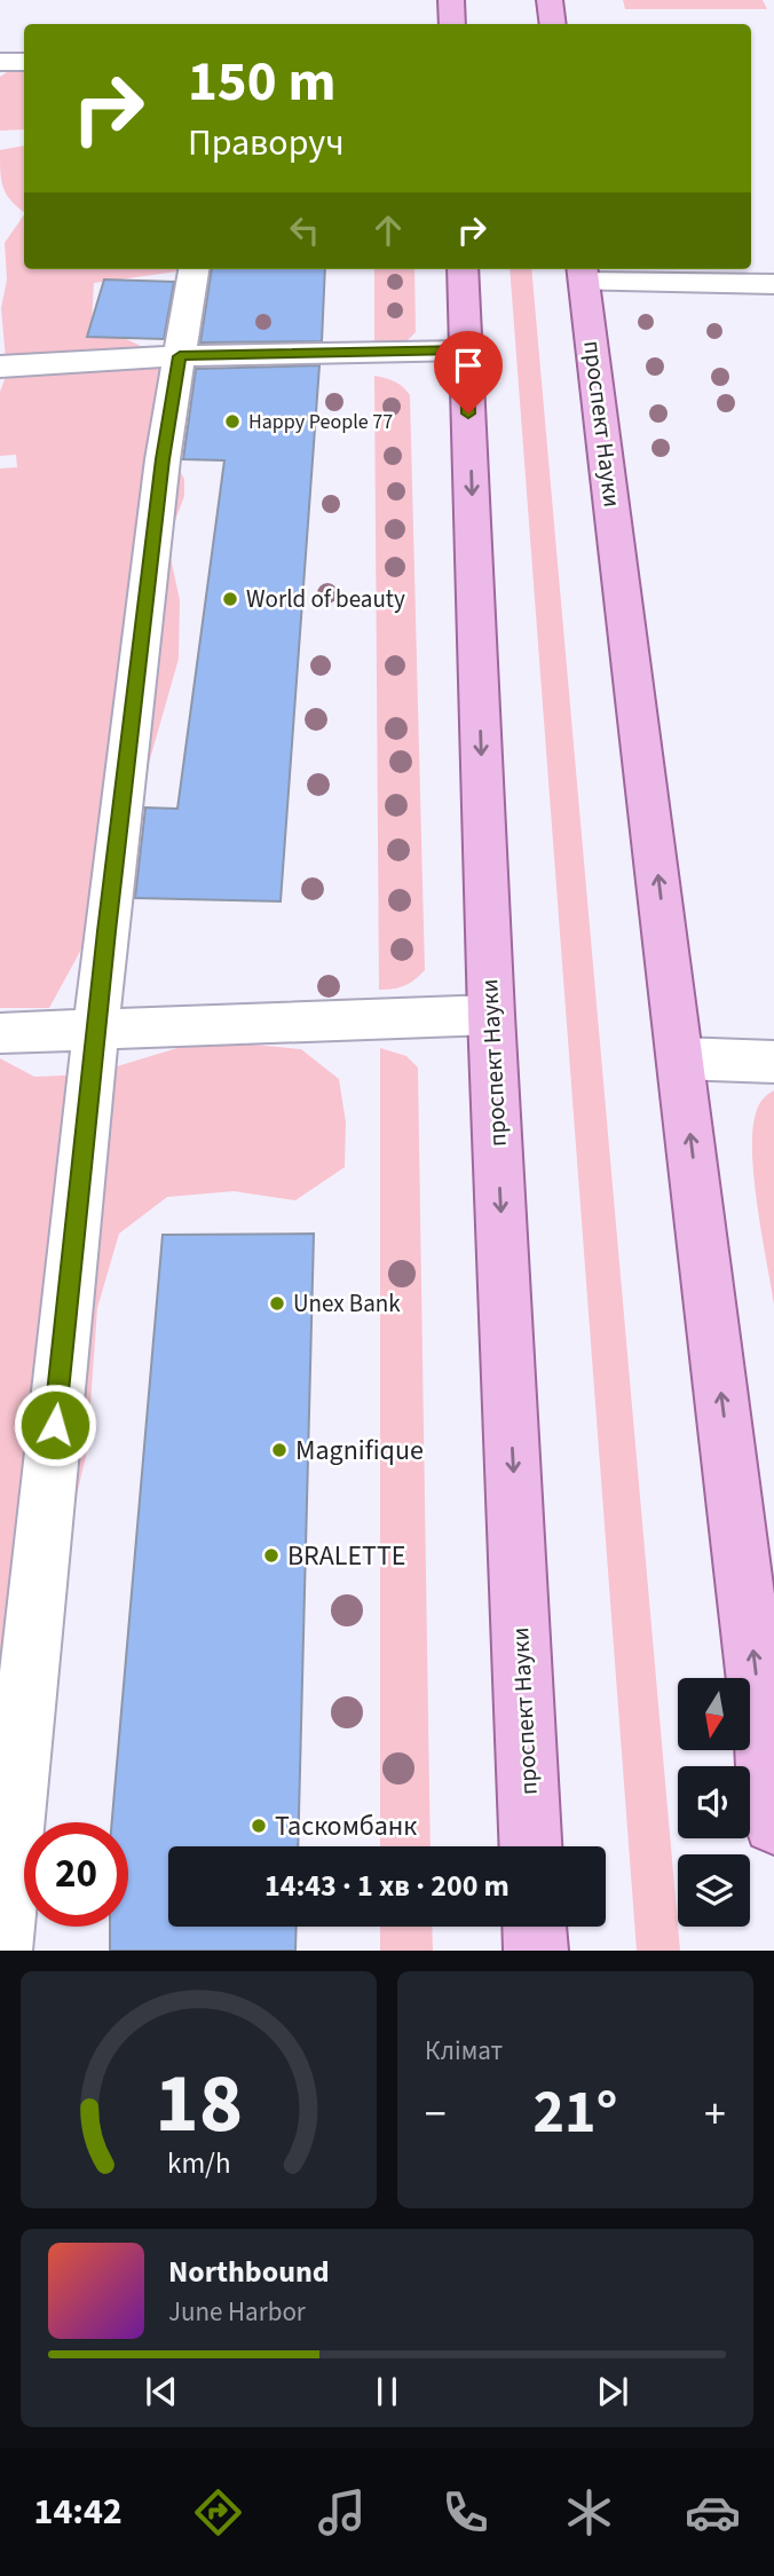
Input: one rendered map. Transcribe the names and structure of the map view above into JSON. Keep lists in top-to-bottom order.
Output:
{
  "streets": {
    "main road": ["проспект Науки"]
  },
  "places": [
    "Happy People 77",
    "World of beauty",
    "Unex Bank",
    "Magnifique",
    "BRALETTE",
    "Таскомбанк"
  ],
  "north": "bottom",
  "page": {
    "turn": ["150 m", "Праворуч"],
    "limit": "20",
    "trip": "14:43 · 1 хв · 200 m",
    "tile": "Клімат",
    "heat": ["−", "21°", "+"],
    "song": ["Northbound", "June Harbor"],
    "tabs": "14:42",
    "gauge": ["18", "km/h"]
  }
}
